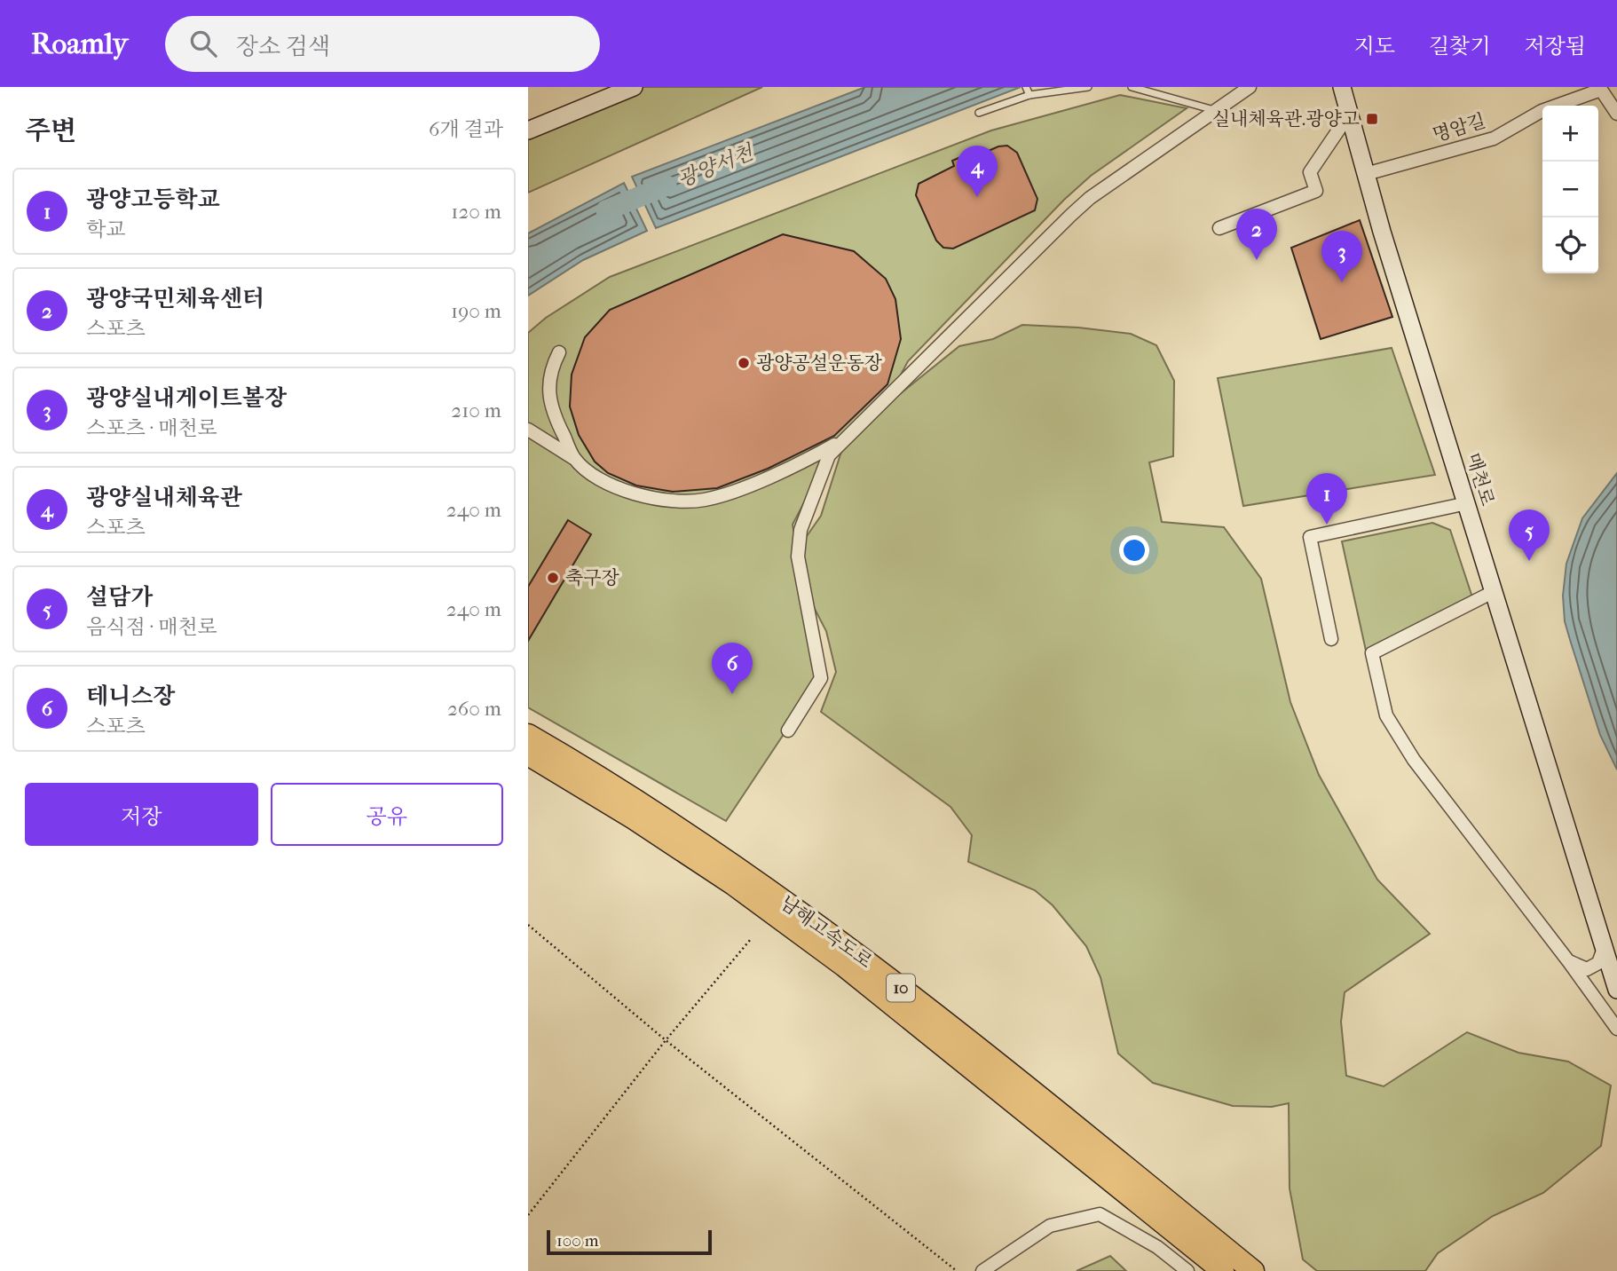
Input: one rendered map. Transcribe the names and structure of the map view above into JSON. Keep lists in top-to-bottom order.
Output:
{
  "streets": {
    "highway": ["남해고속도로", "10"],
    "main road": ["매천로"],
    "street": ["명암길"]
  },
  "crossings": [
    ["명암길", "매천로"]
  ],
  "water": ["광양서천"],
  "places": {
    "transit": ["실내체육관.광양고"],
    "other": ["광양공설운동장", "축구장"]
  },
  "scale_bar": "100 m",
  "page": {
    "header": "Roamly",
    "search": "장소 검색",
    "nav": ["지도", "길찾기", "저장됨"],
    "heading": ["주변", "6개 결과"],
    "map_buttons": ["+", "−"],
    "pins": [
      "4",
      "2",
      "3",
      "1",
      "5",
      "6"
    ],
    "list": [
      {
        "mark": "1",
        "name": "광양고등학교",
        "note": "학교",
        "value": "120 m"
      },
      {
        "mark": "2",
        "name": "광양국민체육센터",
        "note": "스포츠",
        "value": "190 m"
      },
      {
        "mark": "3",
        "name": "광양실내게이트볼장",
        "note": "스포츠 · 매천로",
        "value": "210 m"
      },
      {
        "mark": "4",
        "name": "광양실내체육관",
        "note": "스포츠",
        "value": "240 m"
      },
      {
        "mark": "5",
        "name": "설담가",
        "note": "음식점 · 매천로",
        "value": "240 m"
      },
      {
        "mark": "6",
        "name": "테니스장",
        "note": "스포츠",
        "value": "260 m"
      }
    ],
    "buttons": ["저장", "공유"],
    "scale": "100 m"
  }
}
